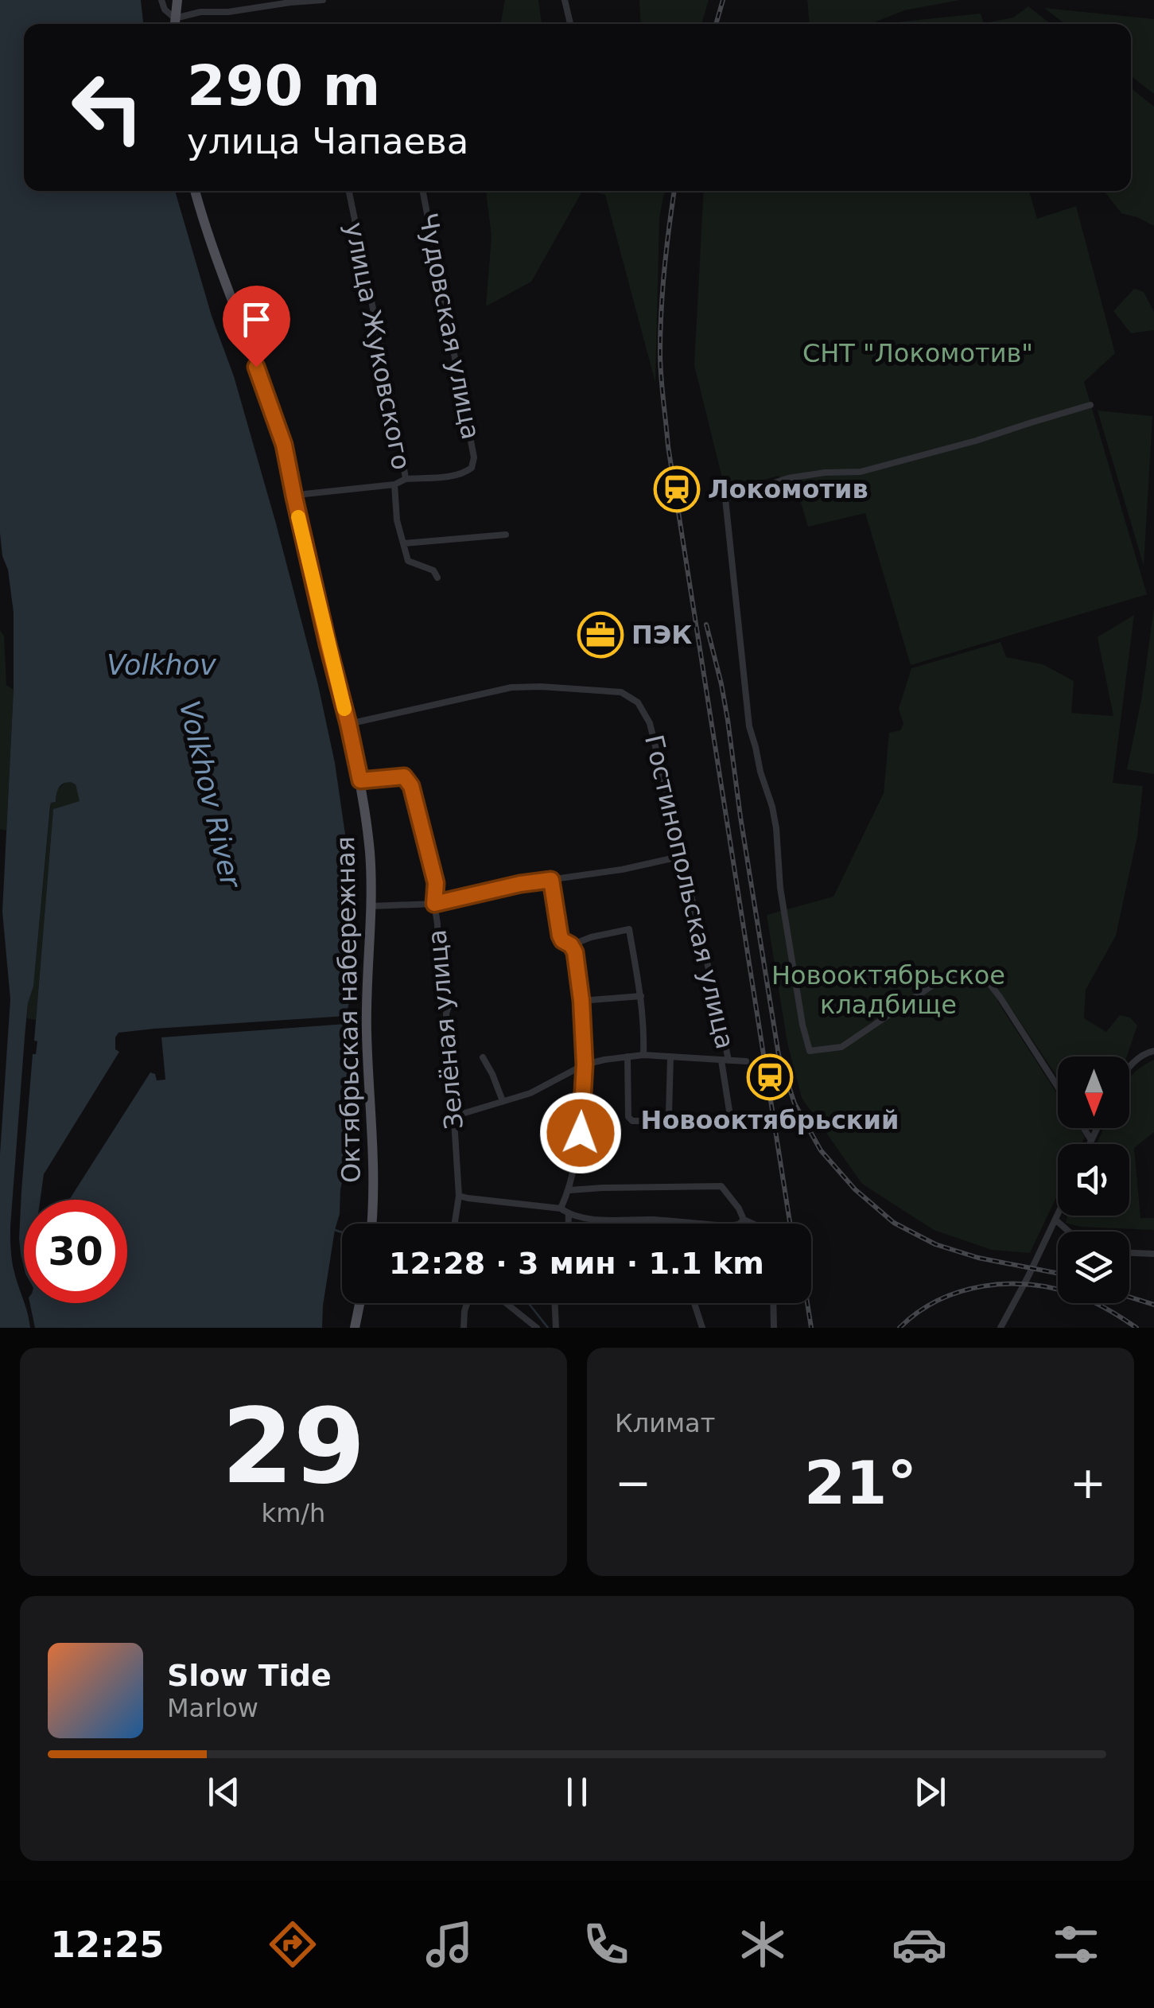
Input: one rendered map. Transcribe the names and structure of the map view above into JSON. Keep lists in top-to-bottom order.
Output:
{
  "streets": {
    "main road": ["Октябрьская набережная"],
    "street": [
      "Чудовская улица",
      "улица Жуковского",
      "Гостинопольская улица",
      "Зелёная улица"
    ]
  },
  "crossings": [
    ["Чудовская улица", "улица Жуковского"],
    ["Гостинопольская улица", "Октябрьская набережная"],
    ["Октябрьская набережная", "Зелёная улица"]
  ],
  "water": ["Volkhov", "Volkhov River"],
  "parks": ["СНТ \"Локомотив\"", "Новооктябрьское кладбище"],
  "places": {
    "station": ["Локомотив", "Новооктябрьский"],
    "office": ["ПЭК"]
  },
  "north": "bottom",
  "page": {
    "turn": ["290 m", "улица Чапаева"],
    "limit": "30",
    "trip": "12:28 · 3 мин · 1.1 km",
    "tile": [
      ["29", "km/h"],
      "Климат"
    ],
    "heat": ["−", "21°", "+"],
    "song": ["Slow Tide", "Marlow"],
    "tabs": "12:25"
  }
}
